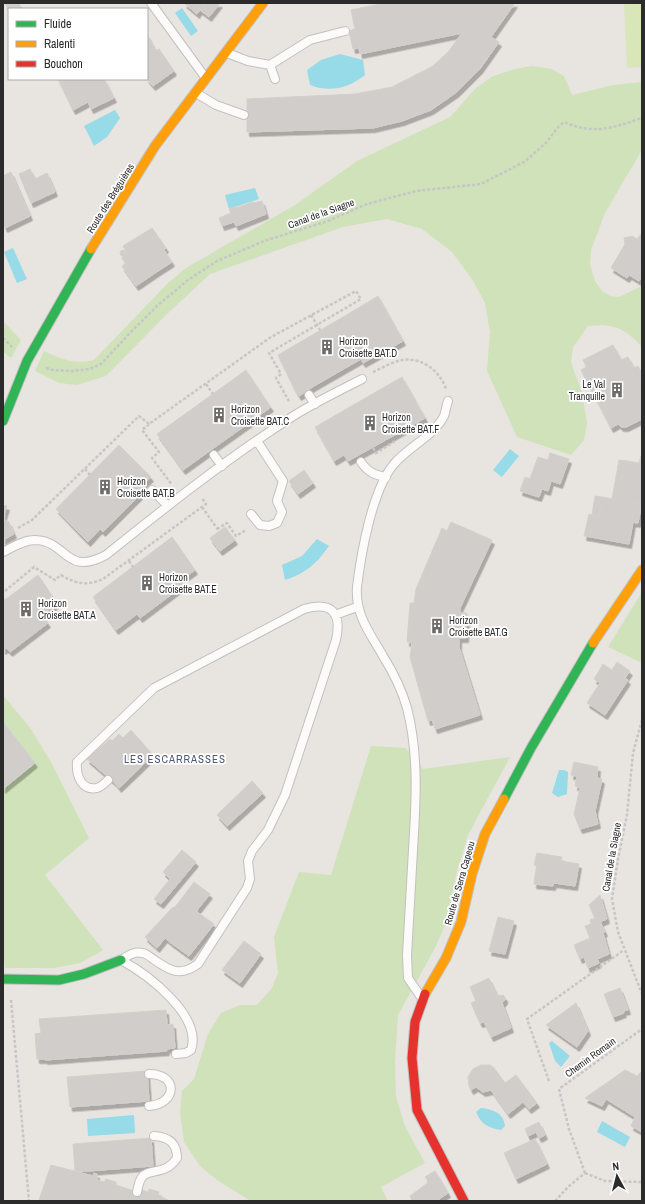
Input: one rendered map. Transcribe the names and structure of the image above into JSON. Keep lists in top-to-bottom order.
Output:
{
  "streets": {
    "street": ["Route des Bréguières", "Route de Serra Capeou"],
    "path": ["Canal de la Siagne", "Chemin Romain"]
  },
  "crossings": [
    ["Route des Bréguières", "Canal de la Siagne"]
  ],
  "districts": ["LES ESCARRASSES"],
  "places": {
    "building": [
      "Horizon Croisette BAT.D",
      "Le Val Tranquille",
      "Horizon Croisette BAT.C",
      "Horizon Croisette BAT.F",
      "Horizon Croisette BAT.B",
      "Horizon Croisette BAT.E",
      "Horizon Croisette BAT.A",
      "Horizon Croisette BAT.G"
    ]
  },
  "legend": ["Fluide", "Ralenti", "Bouchon"],
  "north": "top"
}
